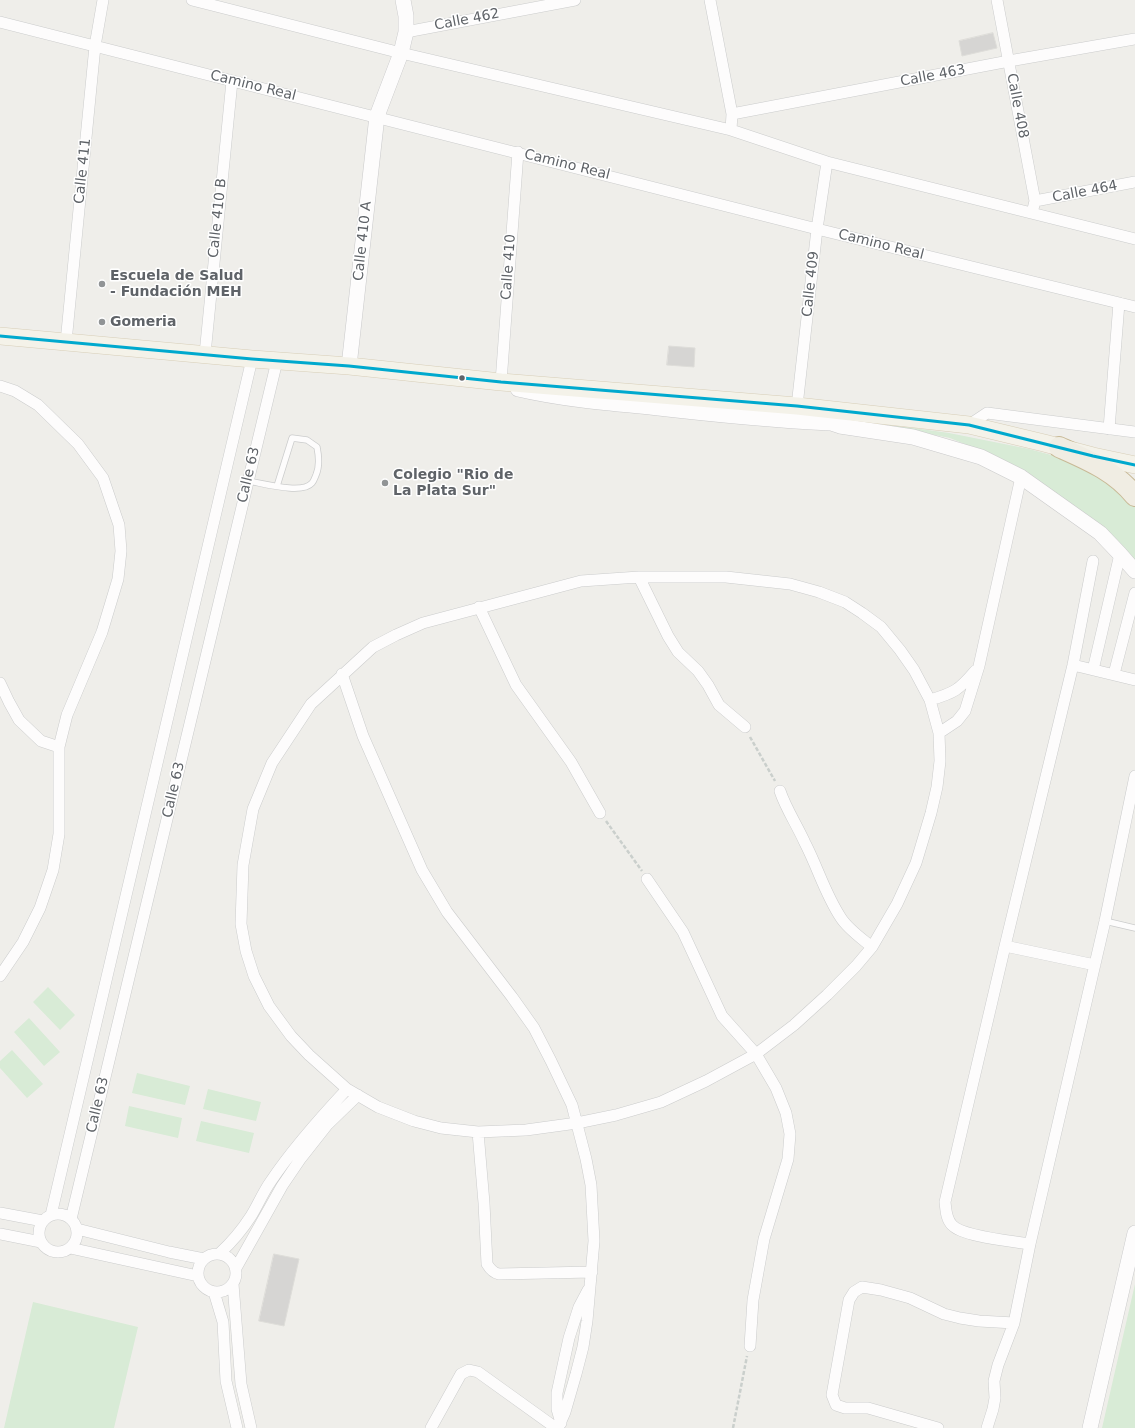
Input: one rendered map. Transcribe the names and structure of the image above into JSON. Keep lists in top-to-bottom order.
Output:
{
  "streets": {
    "street": [
      "Calle 462",
      "Calle 463",
      "Camino Real",
      "Calle 408",
      "Calle 411",
      "Calle 464",
      "Calle 410 B",
      "Calle 410 A",
      "Calle 410",
      "Calle 409",
      "Calle 63"
    ]
  },
  "crossings": [
    ["Calle 463", "Calle 408"],
    ["Camino Real", "Calle 411"],
    ["Camino Real", "Calle 410 B"],
    ["Camino Real", "Calle 410 A"],
    ["Camino Real", "Calle 410"],
    ["Camino Real", "Calle 409"],
    ["Calle 408", "Calle 464"]
  ],
  "places": ["Escuela de Salud - Fundación MEH", "Gomeria", "Colegio \"Rio de La Plata Sur\""]
}
